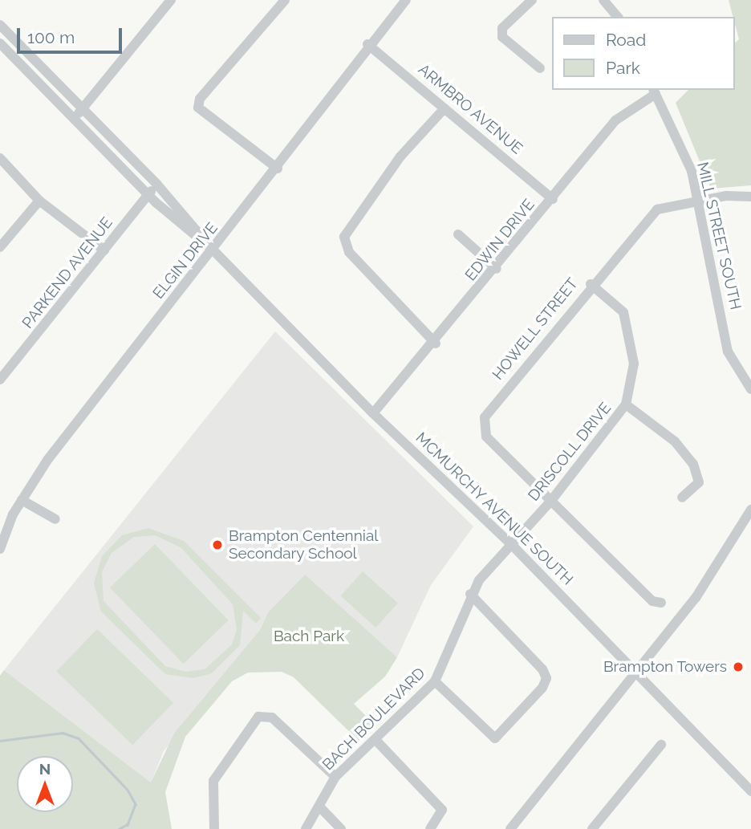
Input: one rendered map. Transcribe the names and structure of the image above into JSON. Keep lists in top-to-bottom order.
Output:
{
  "streets": {
    "street": [
      "ARMBRO AVENUE",
      "MILL STREET SOUTH",
      "EDWIN DRIVE",
      "ELGIN DRIVE",
      "PARKEND AVENUE",
      "HOWELL STREET",
      "DRISCOLL DRIVE",
      "MCMURCHY AVENUE SOUTH",
      "BACH BOULEVARD"
    ]
  },
  "crossings": [
    ["ARMBRO AVENUE", "EDWIN DRIVE"],
    ["ARMBRO AVENUE", "ELGIN DRIVE"],
    ["MILL STREET SOUTH", "EDWIN DRIVE"],
    ["MILL STREET SOUTH", "HOWELL STREET"],
    ["EDWIN DRIVE", "MCMURCHY AVENUE SOUTH"],
    ["ELGIN DRIVE", "MCMURCHY AVENUE SOUTH"],
    ["PARKEND AVENUE", "MCMURCHY AVENUE SOUTH"],
    ["HOWELL STREET", "DRISCOLL DRIVE"],
    ["DRISCOLL DRIVE", "MCMURCHY AVENUE SOUTH"],
    ["DRISCOLL DRIVE", "BACH BOULEVARD"],
    ["MCMURCHY AVENUE SOUTH", "BACH BOULEVARD"]
  ],
  "parks": ["Bach Park"],
  "places": ["Brampton Centennial Secondary School", "Brampton Towers"],
  "legend": ["Road", "Park"],
  "scale_bar": "100 m",
  "north": "top"
}
